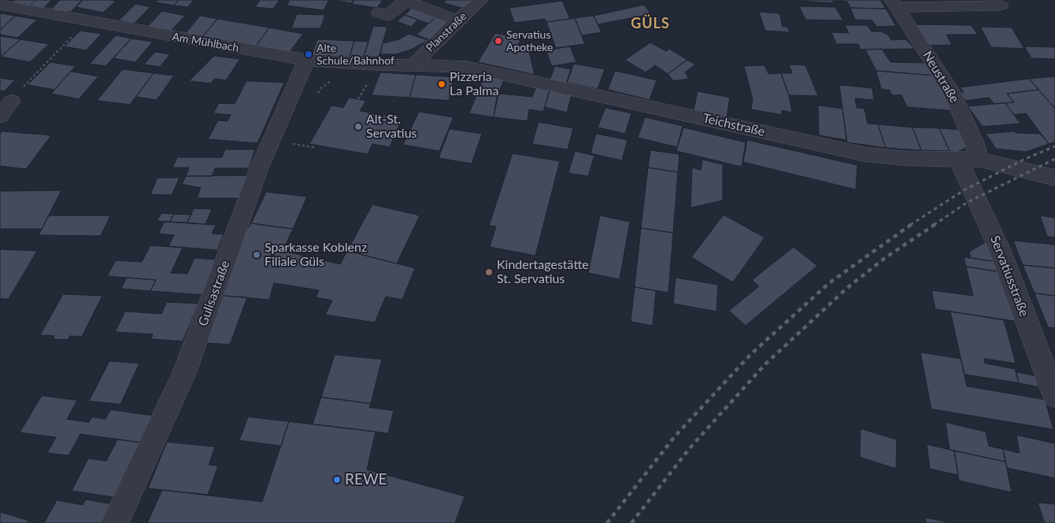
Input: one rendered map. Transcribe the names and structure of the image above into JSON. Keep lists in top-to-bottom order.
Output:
{
  "streets": {
    "street": [
      "Planstraße",
      "Am Mühlbach",
      "Neustraße",
      "Teichstraße",
      "Servatiusstraße",
      "Gulisastraße"
    ]
  },
  "crossings": [
    ["Planstraße", "Am Mühlbach"],
    ["Planstraße", "Teichstraße"],
    ["Am Mühlbach", "Teichstraße"],
    ["Am Mühlbach", "Gulisastraße"],
    ["Neustraße", "Teichstraße"],
    ["Neustraße", "Servatiusstraße"],
    ["Teichstraße", "Servatiusstraße"]
  ],
  "districts": ["GÜLS"],
  "places": [
    "Servatius Apotheke",
    "Alte Schule/Bahnhof",
    "Pizzeria La Palma",
    "Alt-St. Servatius",
    "Sparkasse Koblenz Filiale Güls",
    "Kindertagestätte St. Servatius",
    "REWE"
  ]
}
